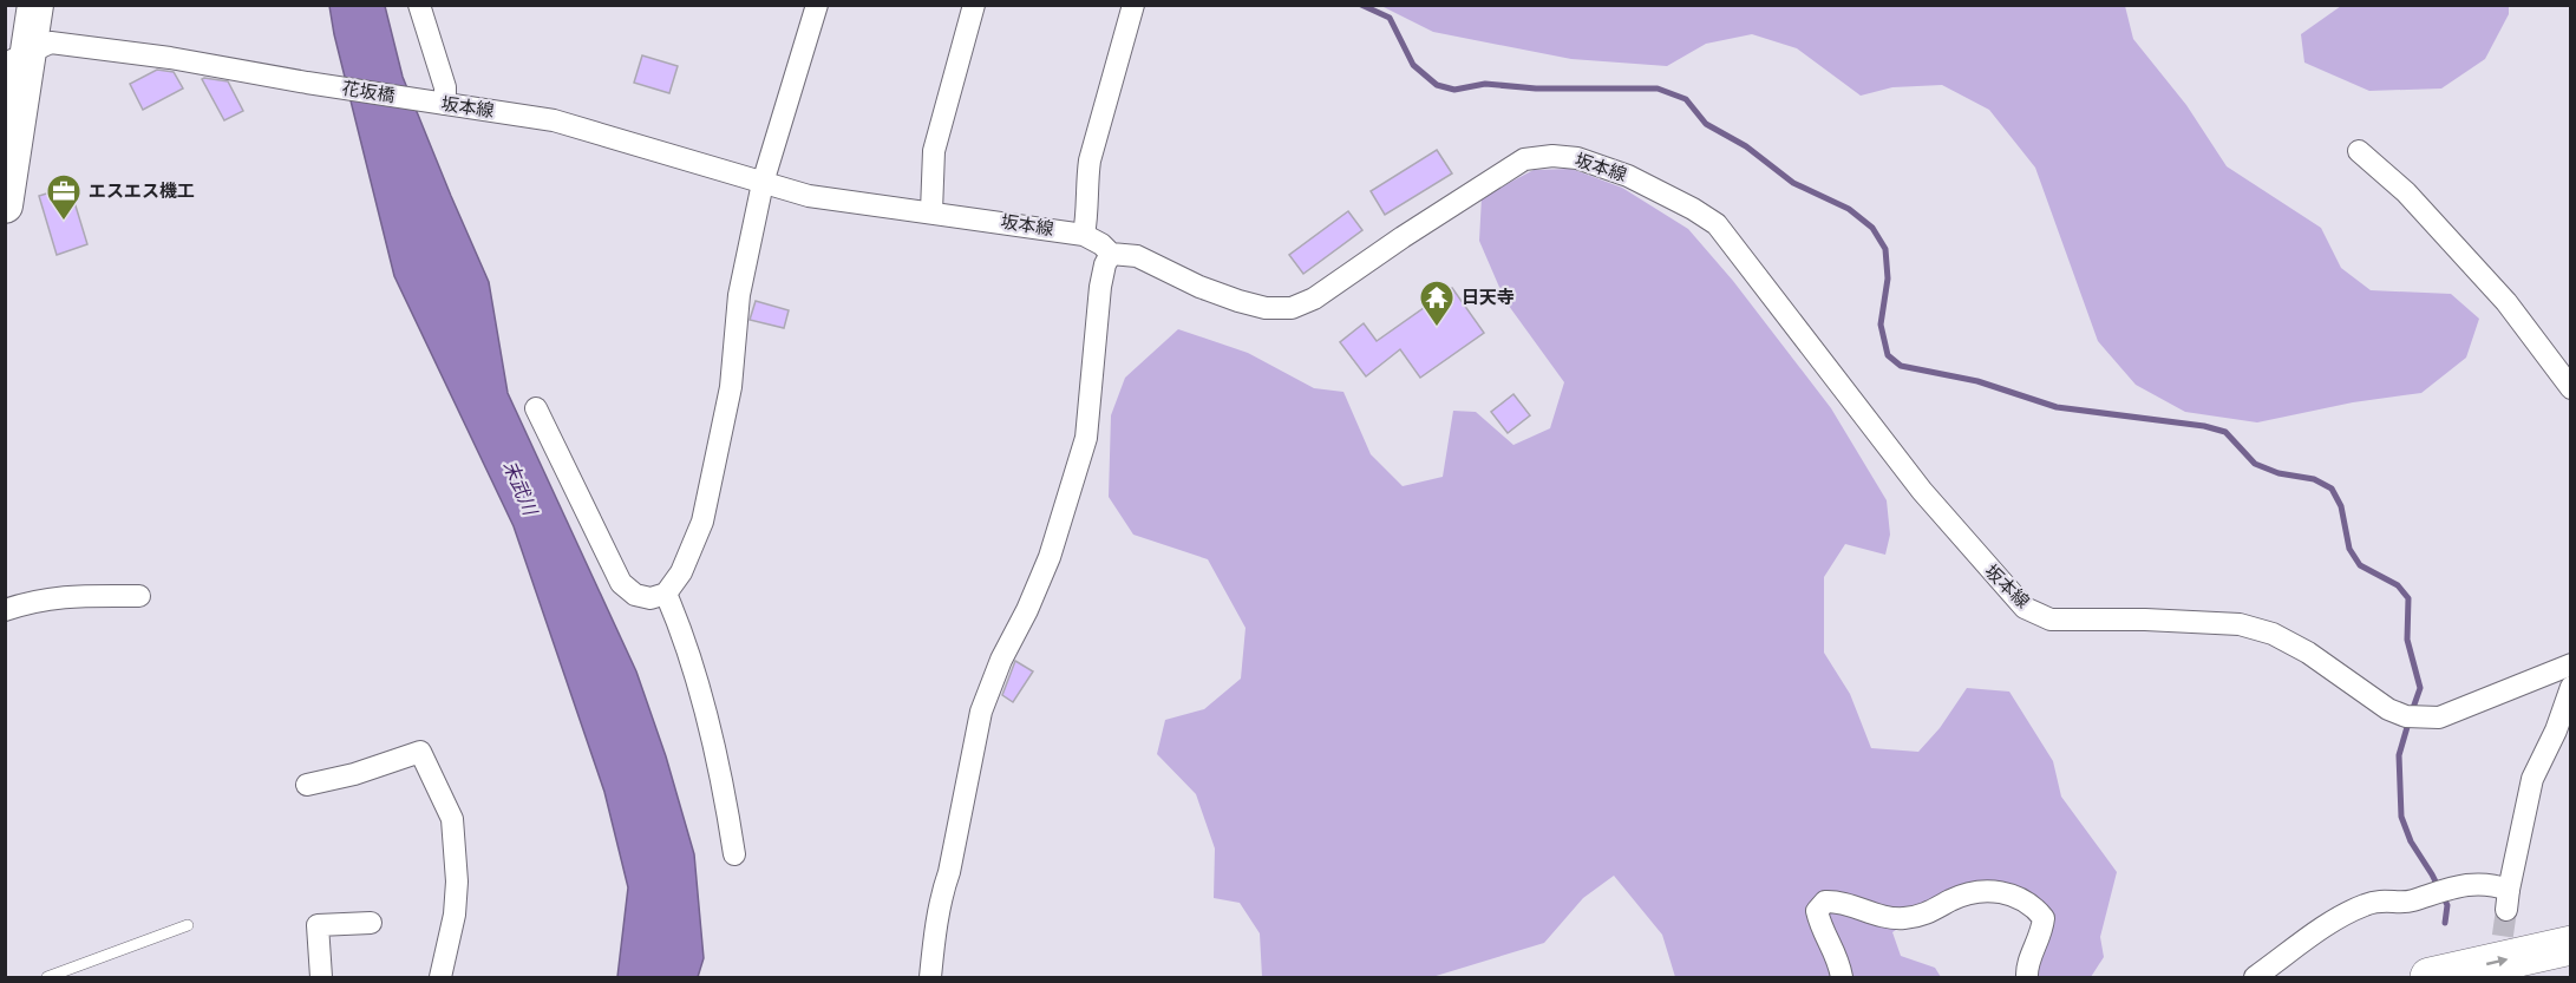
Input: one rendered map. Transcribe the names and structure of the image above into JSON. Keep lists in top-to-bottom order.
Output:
{
  "streets": {
    "street": ["花坂橋", "坂本線"]
  },
  "crossings": [
    ["花坂橋", "坂本線"]
  ],
  "water": ["末武川"],
  "places": {
    "office": ["エスエス機工"],
    "temple": ["日天寺"]
  }
}
